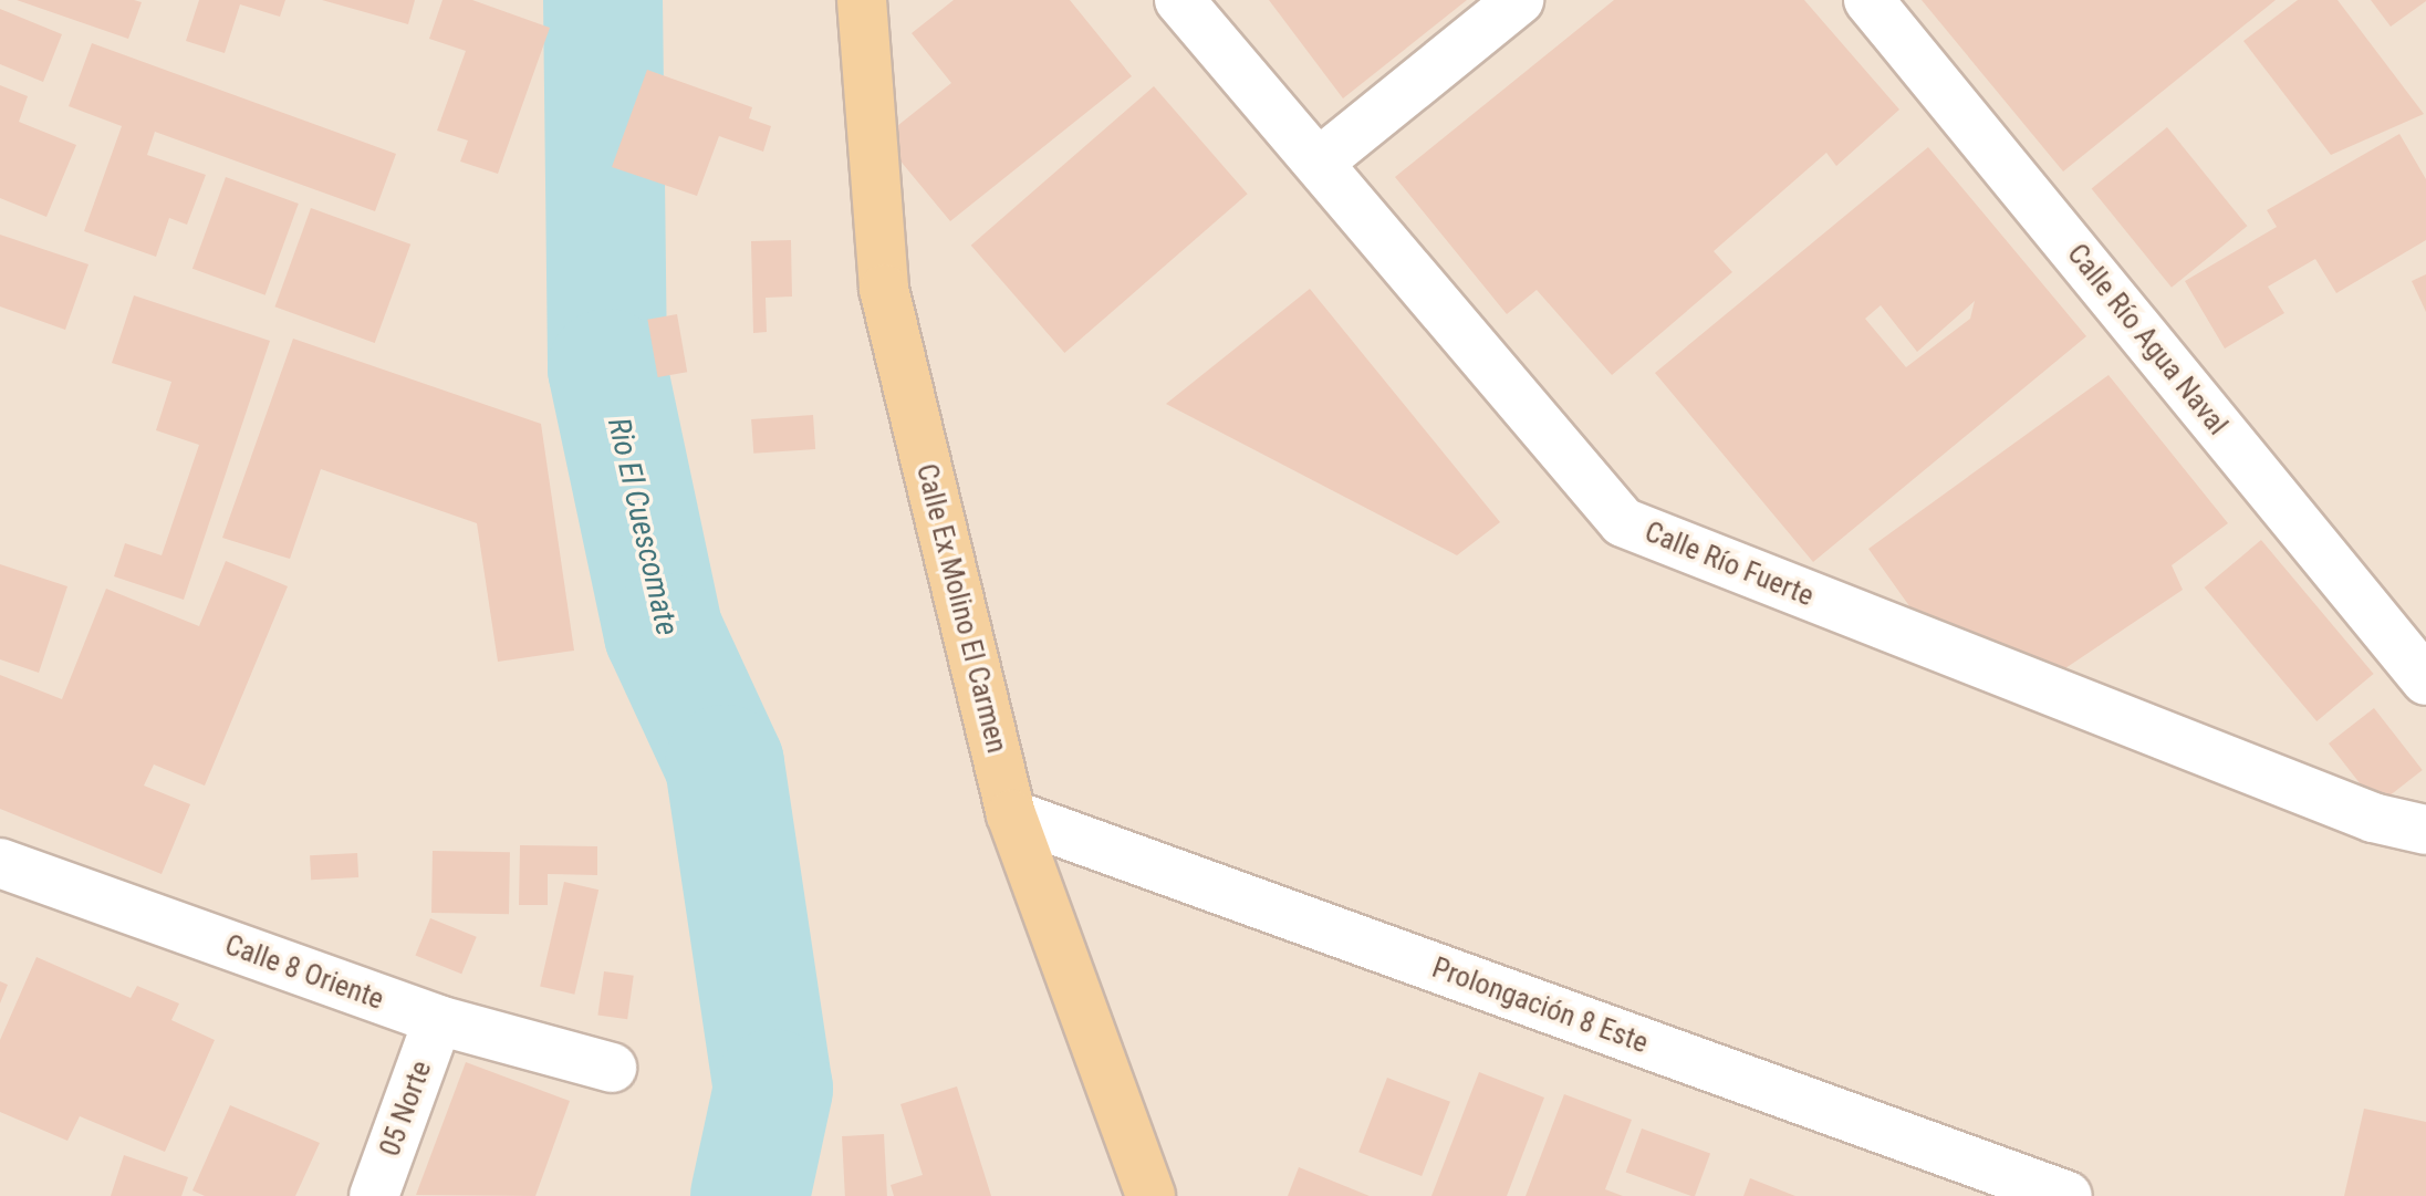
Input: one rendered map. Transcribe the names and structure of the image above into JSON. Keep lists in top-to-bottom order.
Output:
{
  "streets": {
    "main road": ["Calle Ex Molino El Carmen"],
    "street": [
      "Calle Río Agua Naval",
      "Calle Río Fuerte",
      "Calle 8 Oriente",
      "Prolongación 8 Este",
      "05 Norte"
    ]
  },
  "crossings": [
    ["Calle Ex Molino El Carmen", "Prolongación 8 Este"],
    ["Calle 8 Oriente", "05 Norte"]
  ],
  "water": ["Rio El Cuescomate"]
}
